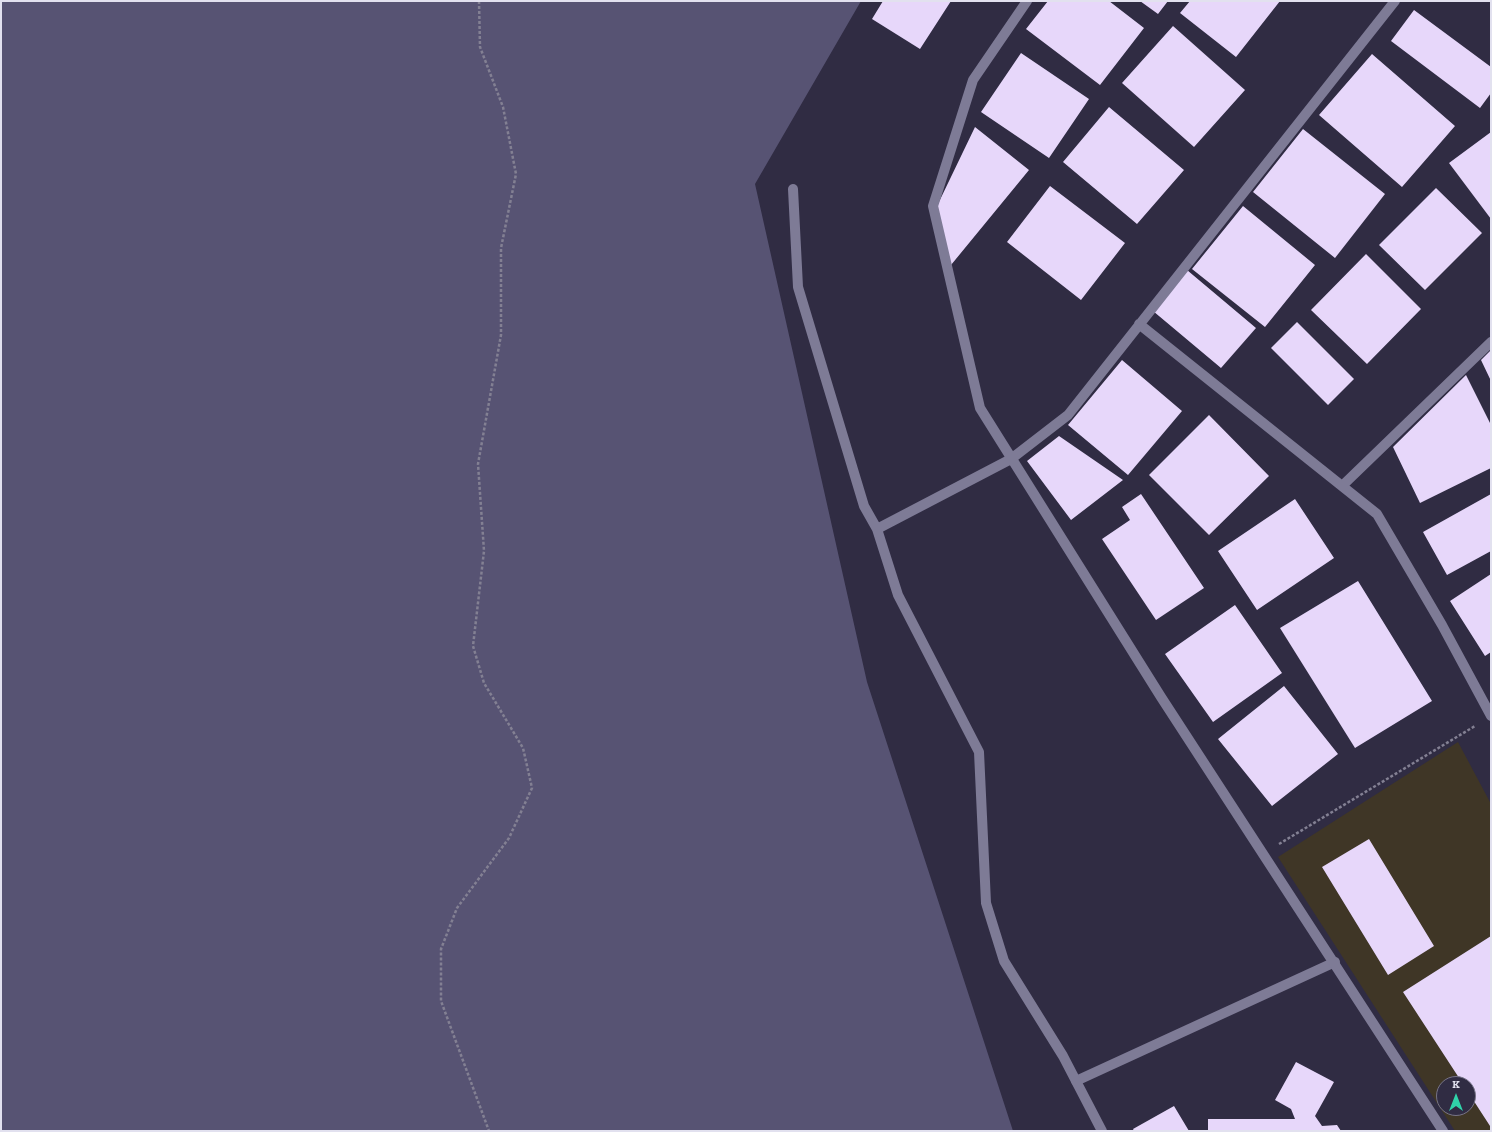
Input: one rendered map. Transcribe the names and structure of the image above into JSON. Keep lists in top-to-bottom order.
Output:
{
  "north": "top"
}
